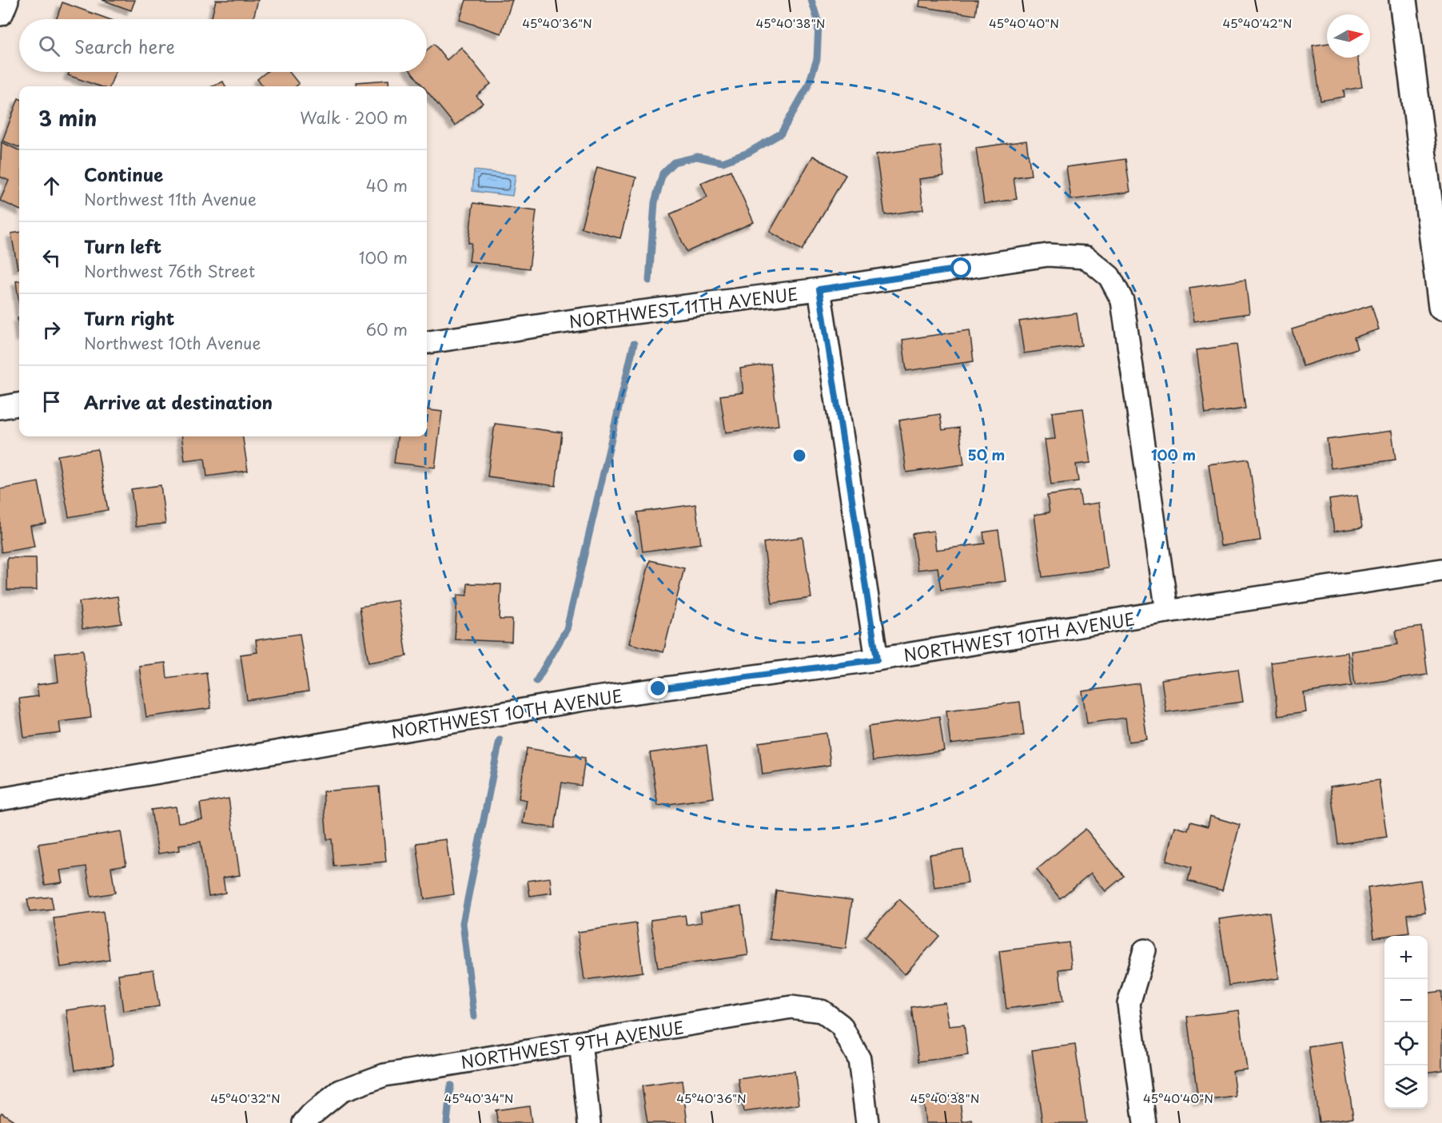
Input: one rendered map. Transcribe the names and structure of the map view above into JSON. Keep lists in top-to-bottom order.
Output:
{
  "streets": {
    "street": ["NORTHWEST 11TH AVENUE", "NORTHWEST 10TH AVENUE", "NORTHWEST 9TH AVENUE"]
  },
  "crossings": [
    ["NORTHWEST 11TH AVENUE", "NORTHWEST 10TH AVENUE"]
  ],
  "north": "right",
  "page": {
    "search": "Search here",
    "heading": ["3 min", "Walk · 200 m"],
    "list": [
      ["Continue", "Northwest 11th Avenue", "40 m"],
      ["Turn left", "Northwest 76th Street", "100 m"],
      ["Turn right", "Northwest 10th Avenue", "60 m"],
      "Arrive at destination"
    ],
    "map_buttons": ["+", "−"]
  },
  "coordinates": [
    "45°40'36\"N",
    "45°40'38\"N",
    "45°40'40\"N",
    "45°40'42\"N",
    "45°40'32\"N",
    "45°40'34\"N"
  ],
  "rings": ["50 m", "100 m"]
}
